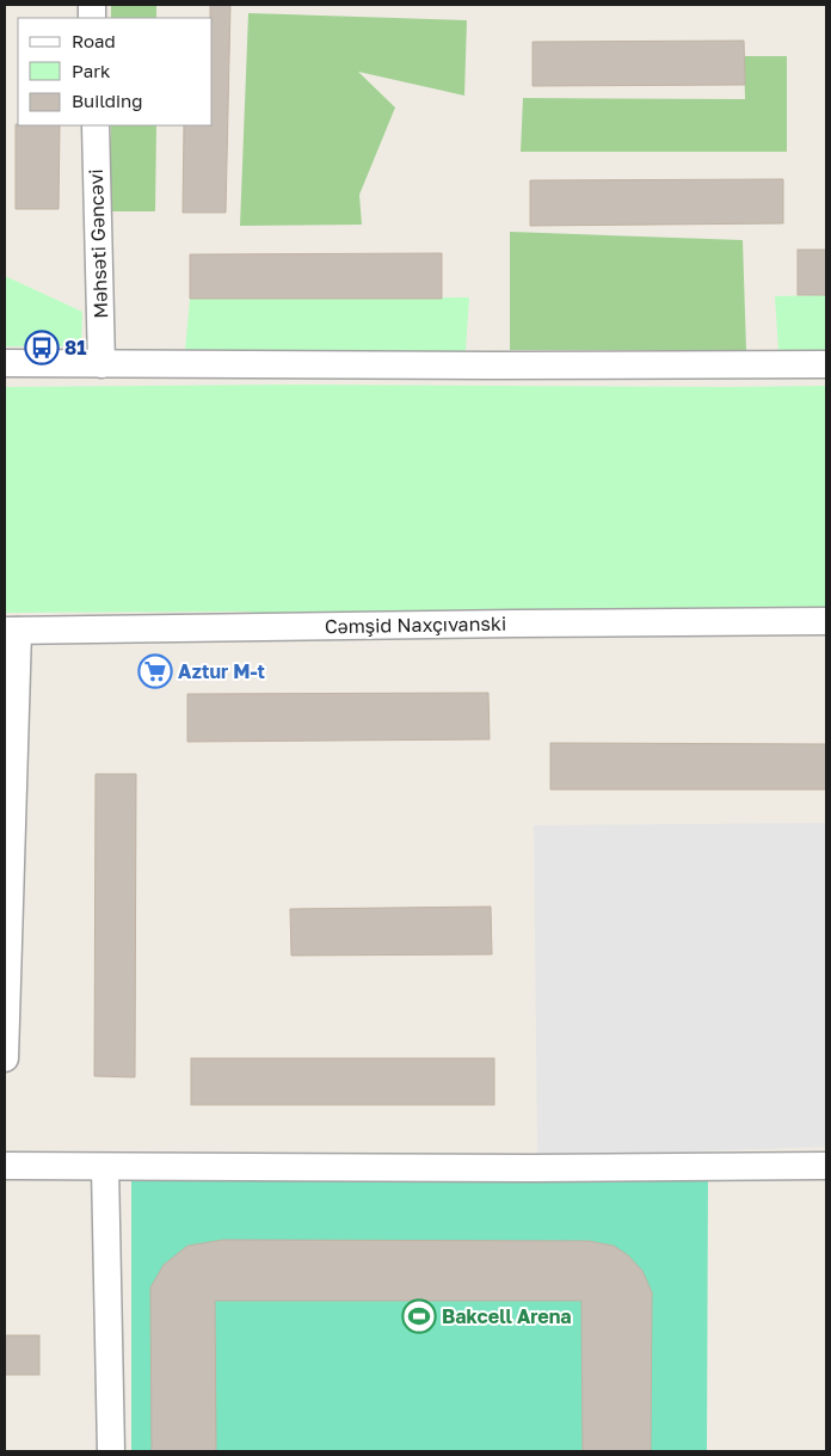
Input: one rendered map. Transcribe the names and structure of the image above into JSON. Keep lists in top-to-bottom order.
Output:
{
  "streets": {
    "street": ["Məhsəti Gəncəvi", "Cəmşid Naxçıvanski"]
  },
  "places": {
    "bus stop": ["81"],
    "supermarket": ["Aztur M-t"],
    "sports": ["Bakcell Arena"]
  },
  "legend": ["Road", "Park", "Building"]
}
